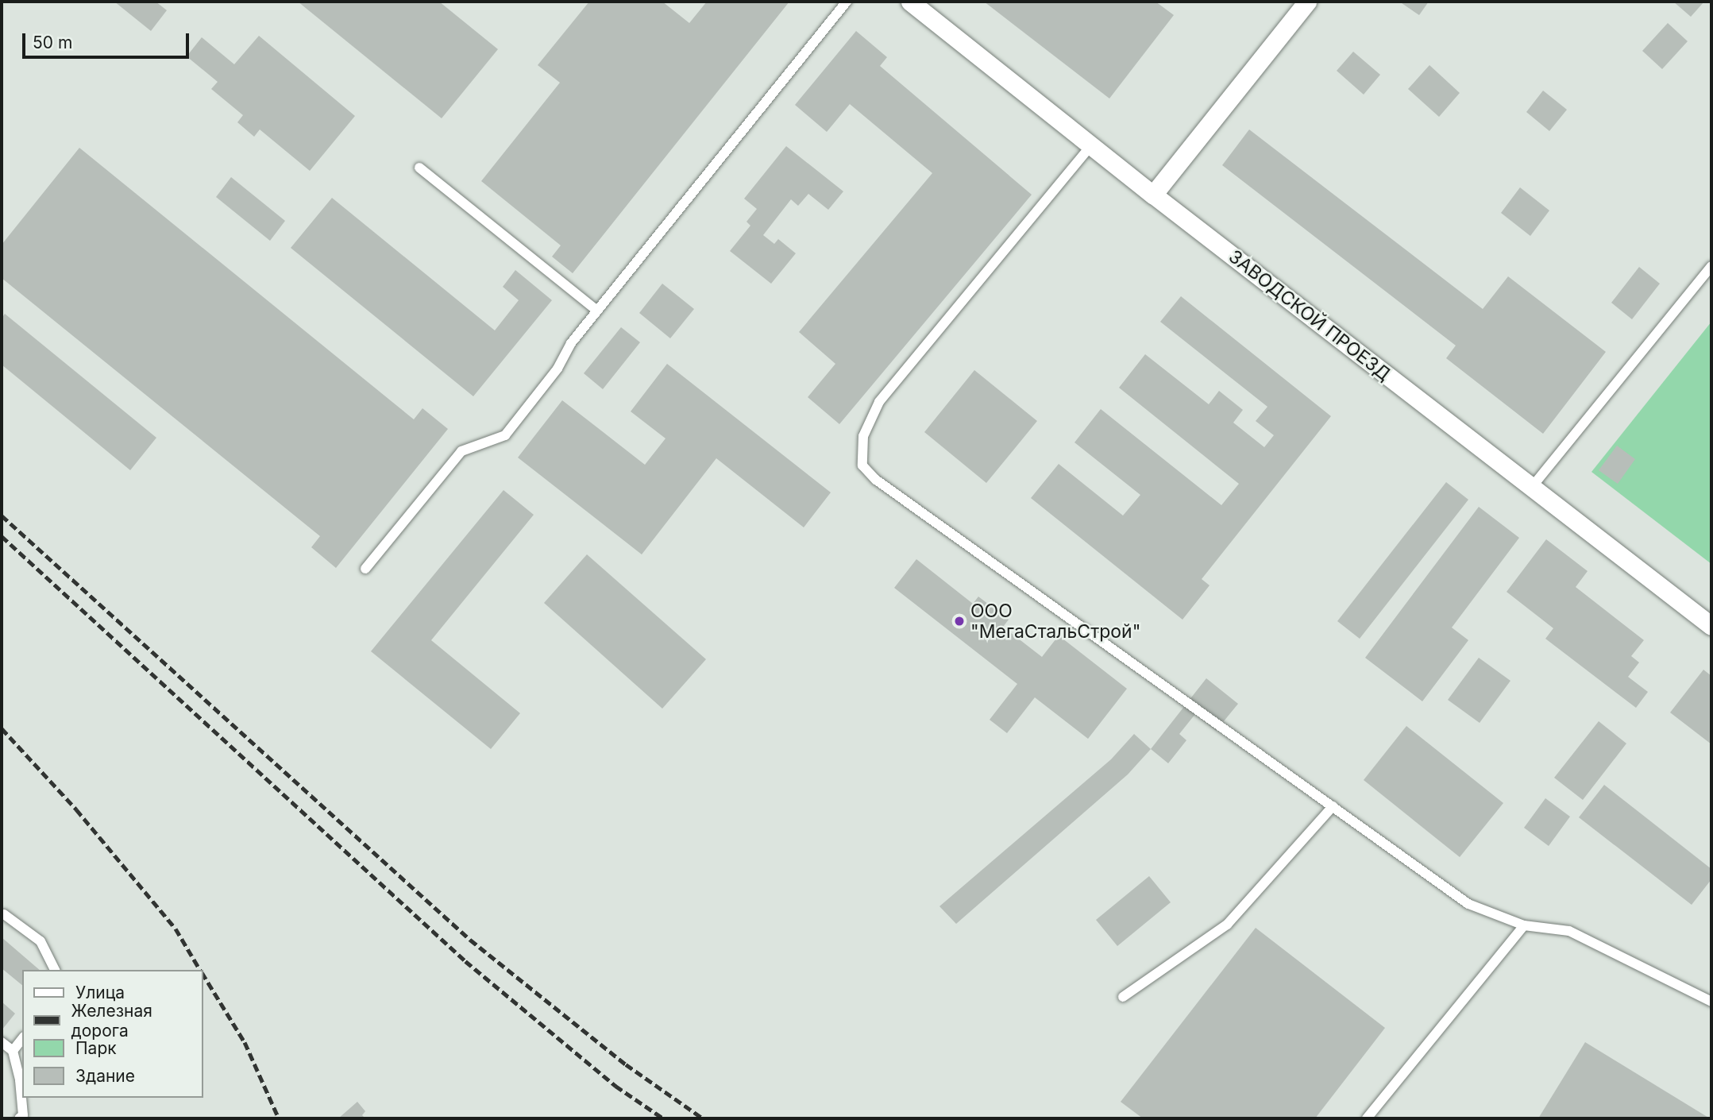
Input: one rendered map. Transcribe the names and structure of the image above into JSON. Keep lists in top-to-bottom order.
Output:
{
  "streets": {
    "street": ["ЗАВОДСКОЙ ПРОЕЗД"]
  },
  "places": ["ООО \"МегаСтальСтрой\""],
  "legend": [
    "Улица",
    "Железная дорога",
    "Парк",
    "Здание"
  ],
  "scale_bar": "50 m"
}
